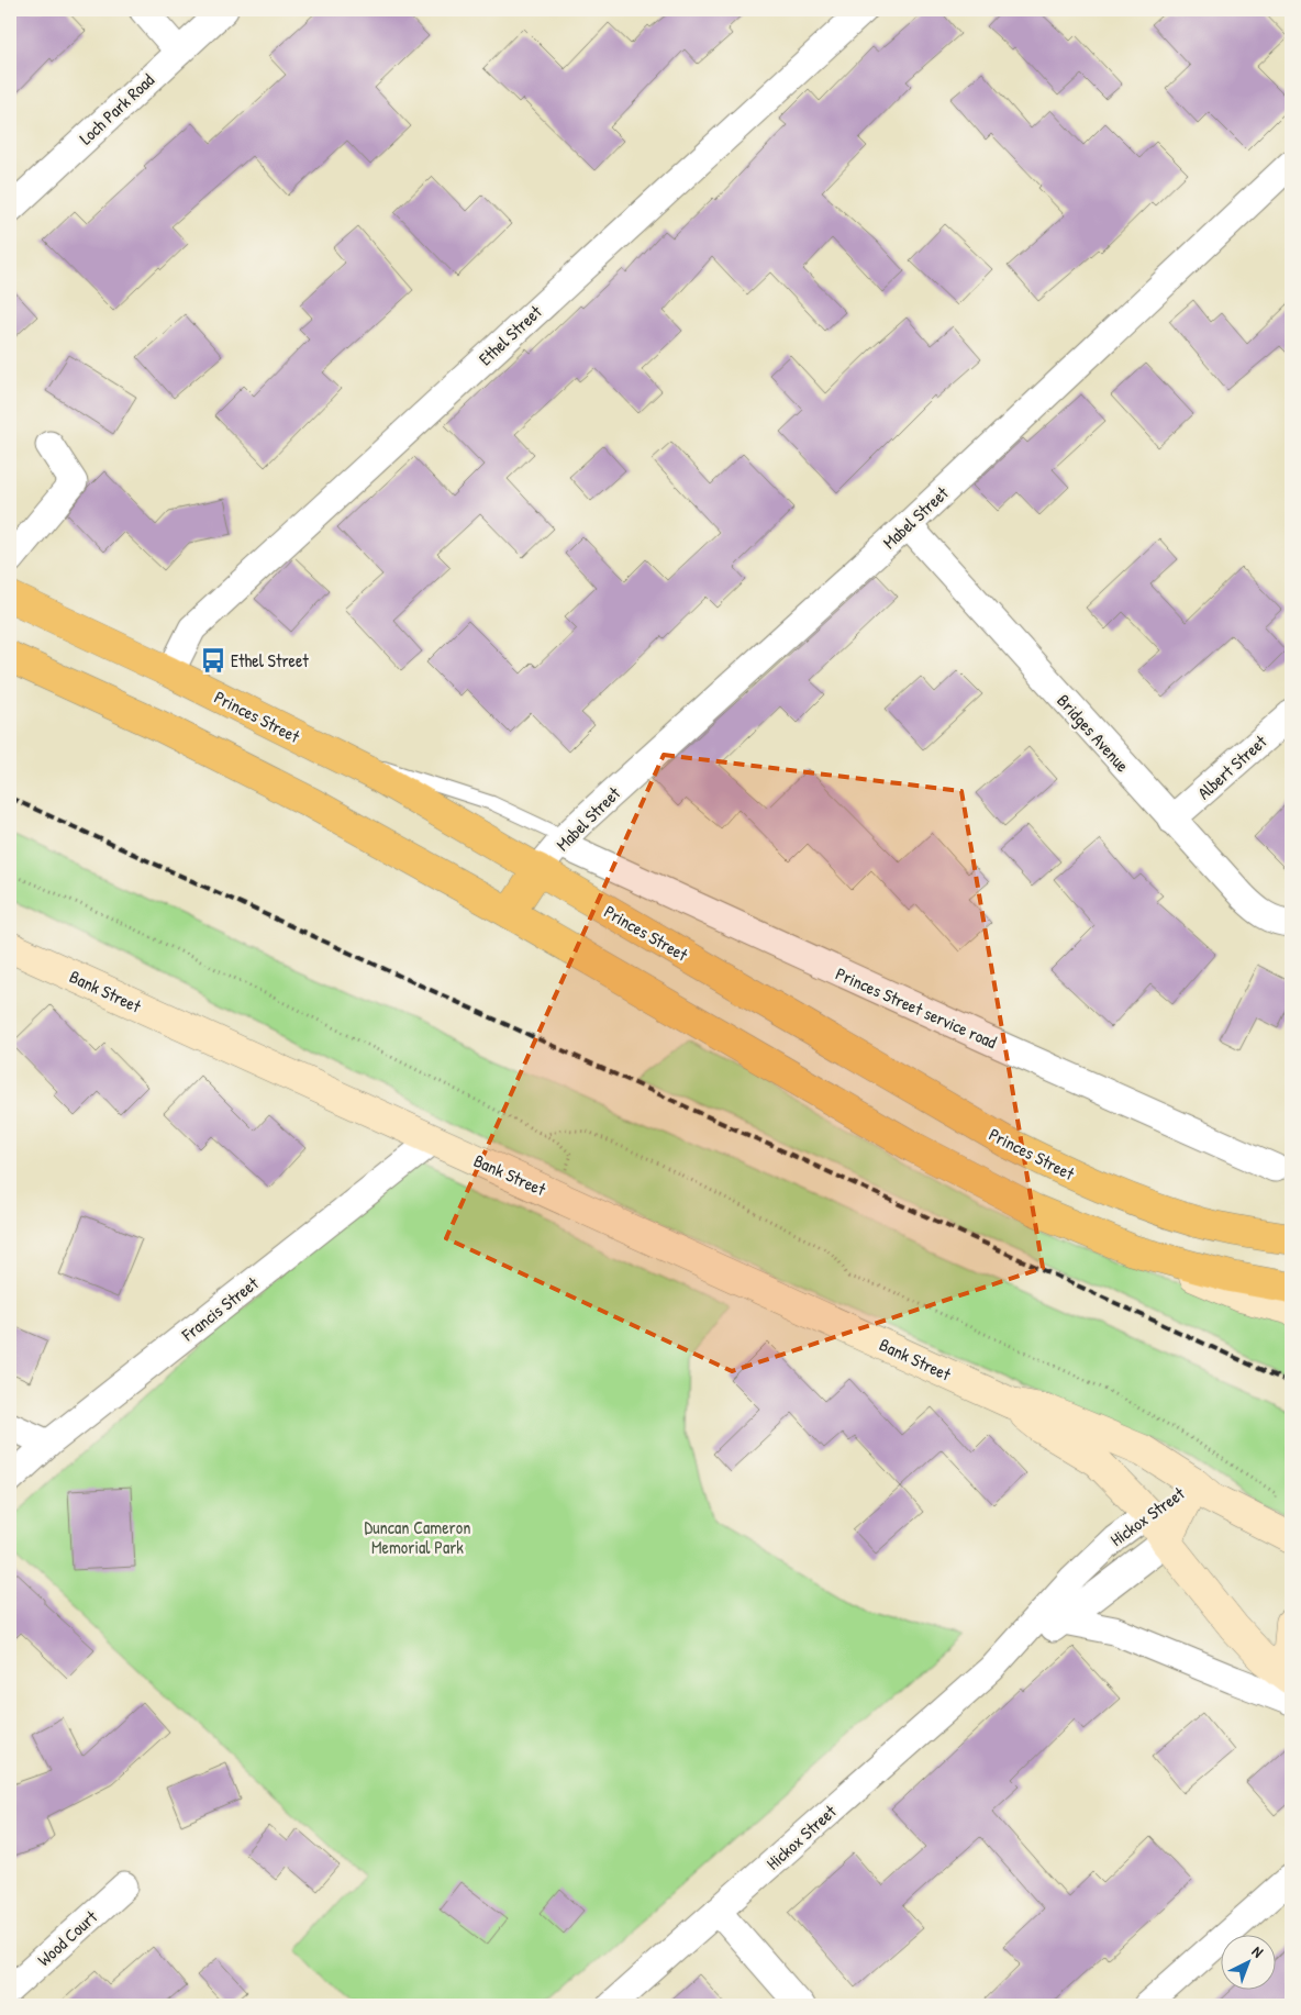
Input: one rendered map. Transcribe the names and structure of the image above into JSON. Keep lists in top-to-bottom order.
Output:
{
  "streets": {
    "highway": ["Princes Street"],
    "main road": ["Bank Street", "Hickox Street"],
    "street": [
      "Loch Park Road",
      "Ethel Street",
      "Mabel Street",
      "Bridges Avenue",
      "Albert Street",
      "Princes Street service road",
      "Francis Street",
      "Wood Court"
    ]
  },
  "crossings": [
    ["Ethel Street", "Princes Street"],
    ["Mabel Street", "Princes Street"],
    ["Mabel Street", "Bridges Avenue"],
    ["Mabel Street", "Princes Street service road"],
    ["Princes Street", "Princes Street service road"],
    ["Bridges Avenue", "Albert Street"],
    ["Bank Street", "Francis Street"],
    ["Bank Street", "Hickox Street"]
  ],
  "parks": ["Duncan Cameron Memorial Park"],
  "places": {
    "bus stop": ["Ethel Street"]
  },
  "north": "top right"
}
